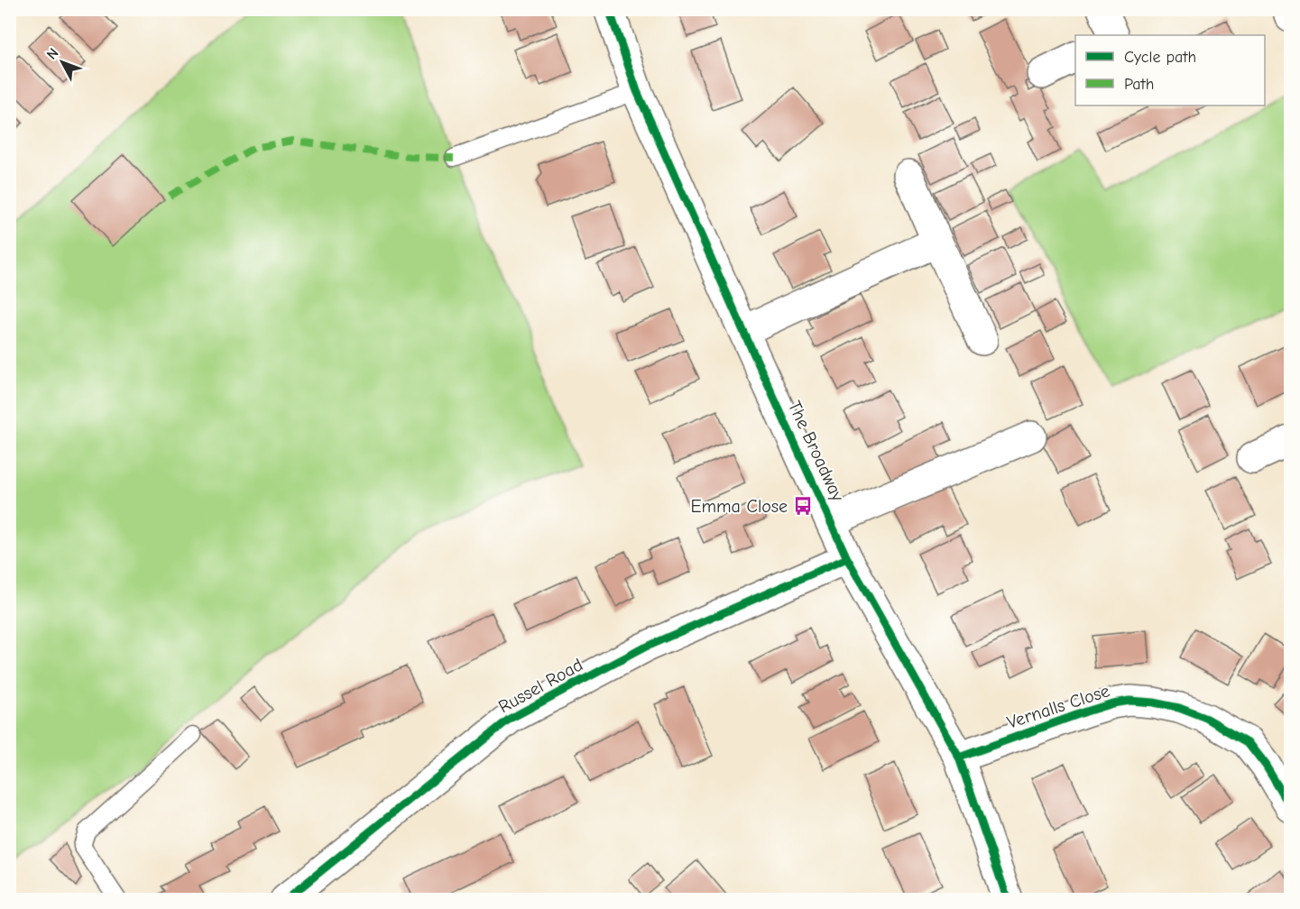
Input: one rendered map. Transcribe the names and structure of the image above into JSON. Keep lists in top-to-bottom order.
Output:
{
  "streets": {
    "street": ["The Broadway", "Russel Road", "Vernalls Close"]
  },
  "crossings": [
    ["The Broadway", "Russel Road"],
    ["The Broadway", "Vernalls Close"]
  ],
  "places": {
    "bus stop": ["Emma Close"]
  },
  "legend": ["Cycle path", "Path"],
  "north": "top left"
}
